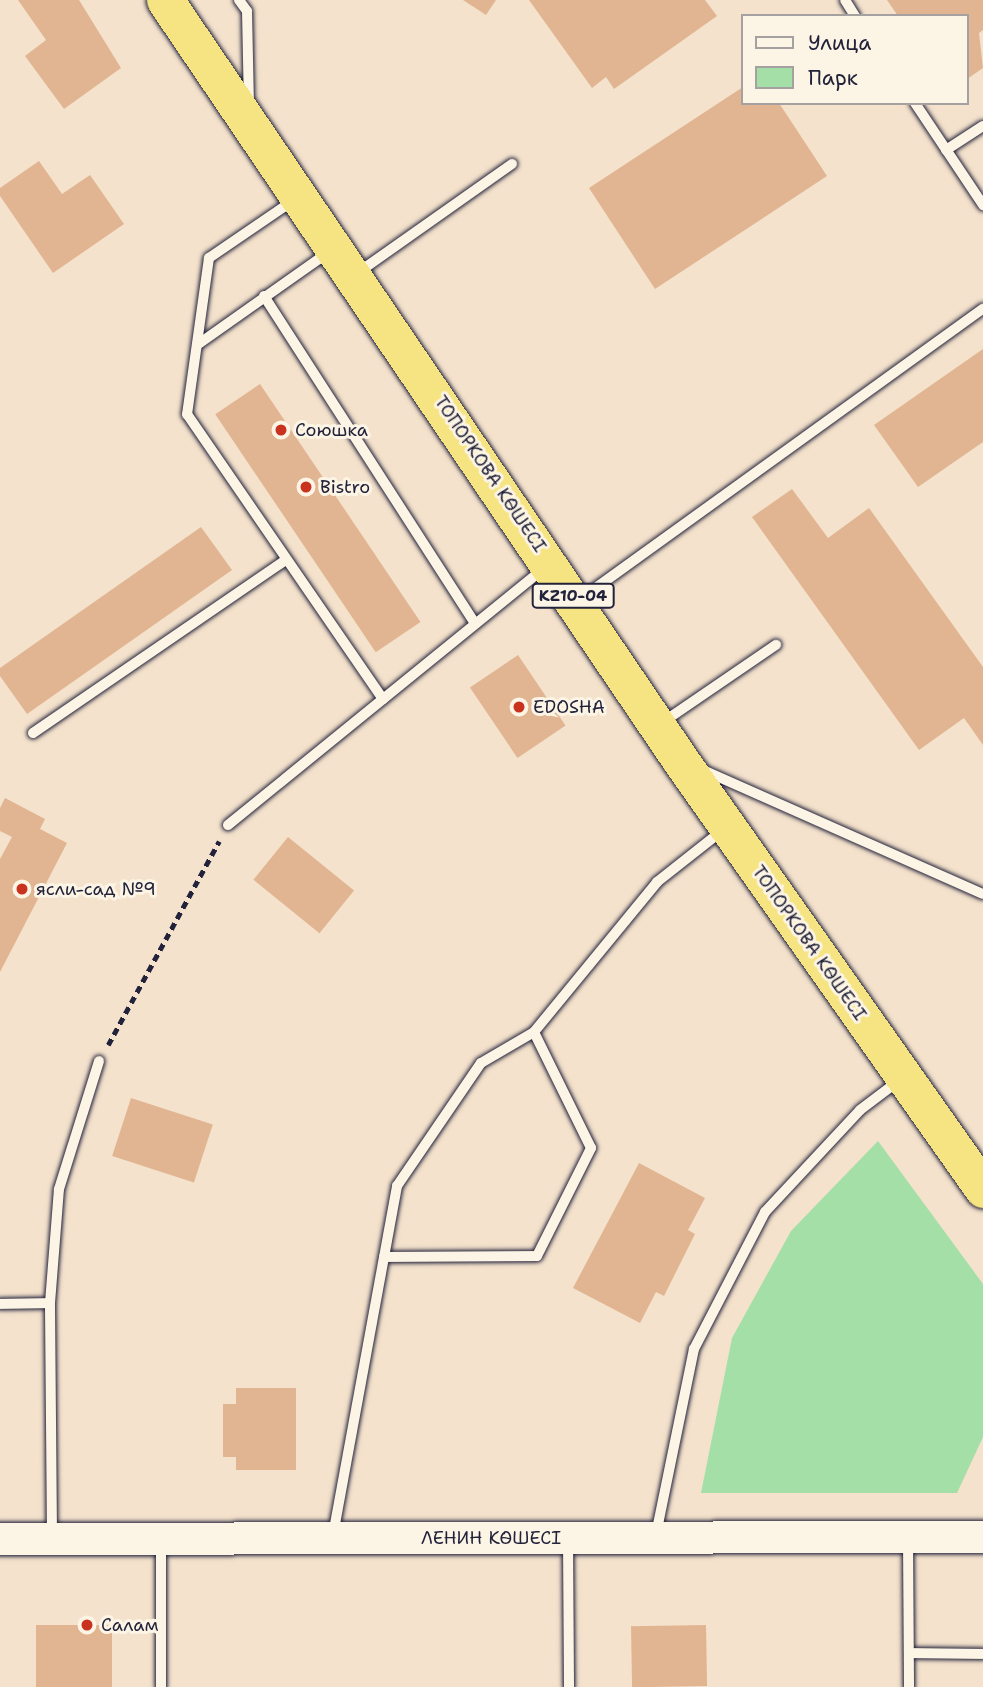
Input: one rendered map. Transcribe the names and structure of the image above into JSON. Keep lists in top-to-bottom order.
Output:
{
  "streets": {
    "highway": ["ТОПОРКОВА КӨШЕСІ", "KZ10-04"],
    "main road": ["ЛЕНИН КӨШЕСІ"]
  },
  "places": [
    "Союшка",
    "Bistro",
    "EDOSHA",
    "ясли-сад №9",
    "Салам"
  ],
  "legend": ["Улица", "Парк"]
}
